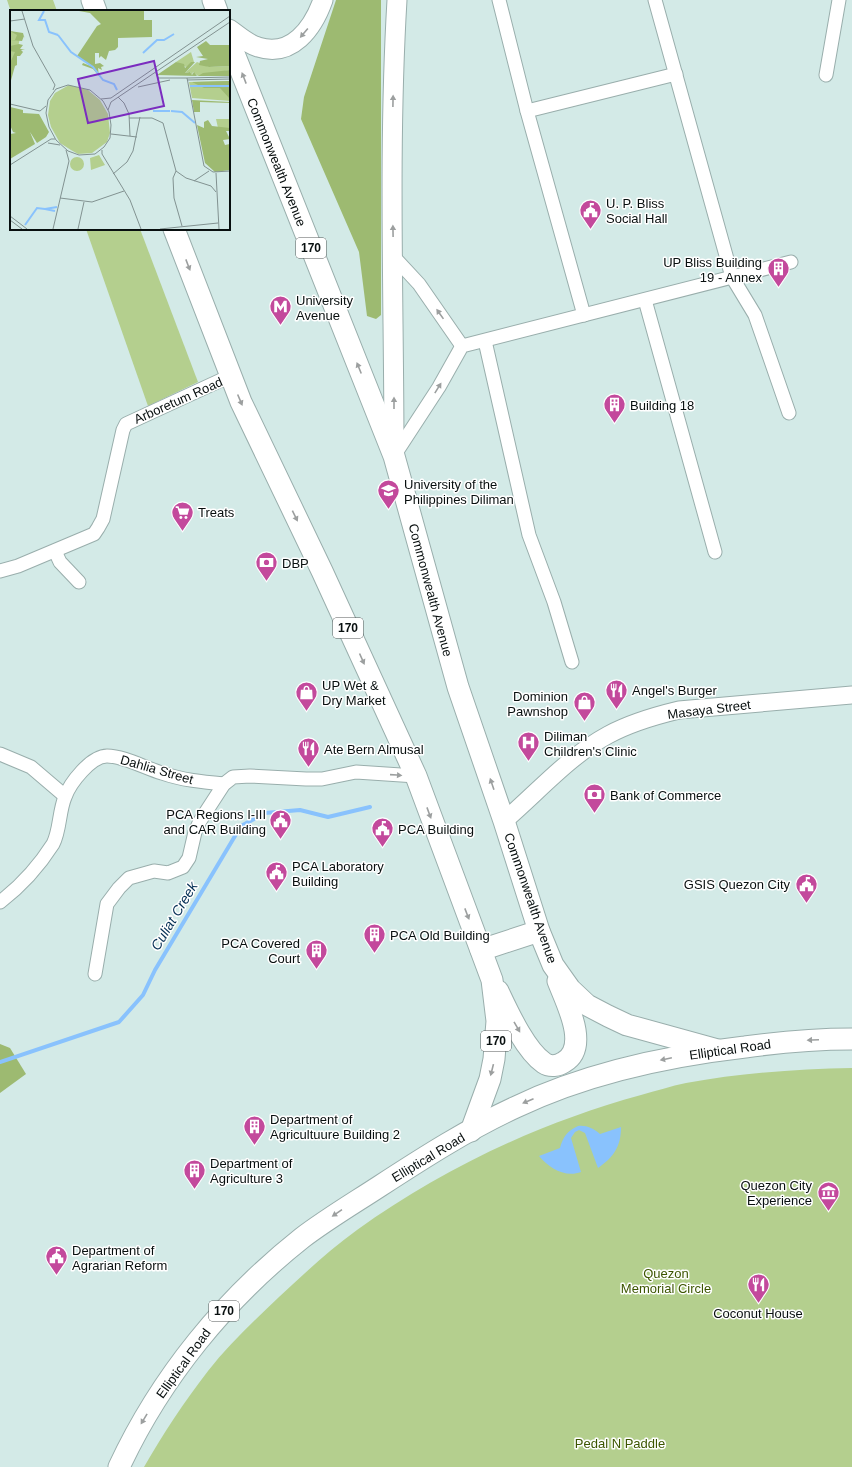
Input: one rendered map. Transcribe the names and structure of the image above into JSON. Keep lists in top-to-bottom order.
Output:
{
  "streets": {
    "main road": ["Commonwealth Avenue", "170", "Elliptical Road"],
    "street": ["Arboretum Road", "Masaya Street", "Dahlia Street"]
  },
  "crossings": [
    ["Commonwealth Avenue", "Masaya Street"],
    ["Commonwealth Avenue", "Elliptical Road"],
    ["170", "Arboretum Road"],
    ["170", "Elliptical Road"]
  ],
  "one_way": ["Elliptical Road"],
  "water": ["Culiat Creek"],
  "parks": ["Quezon Memorial Circle", "Pedal N Paddle"],
  "places": {
    "public building": [
      "U. P. Bliss Social Hall",
      "PCA Regions I-III and CAR Building",
      "PCA Building",
      "PCA Laboratory Building",
      "GSIS Quezon City",
      "Department of Agrarian Reform"
    ],
    "building": [
      "UP Bliss Building 19 - Annex",
      "Building 18",
      "PCA Old Building",
      "PCA Covered Court",
      "Department of Agricultuure Building 2",
      "Department of Agriculture 3"
    ],
    "metro station": ["University Avenue"],
    "school or university": ["University of the Philippines Diliman"],
    "supermarket": ["Treats"],
    "bank": ["DBP", "Bank of Commerce"],
    "restaurant": ["Angel's Burger", "Ate Bern Almusal", "Coconut House"],
    "shop": ["UP Wet & Dry Market", "Dominion Pawnshop"],
    "hospital": ["Diliman Children's Clinic"],
    "museum": ["Quezon City Experience"]
  }
}
